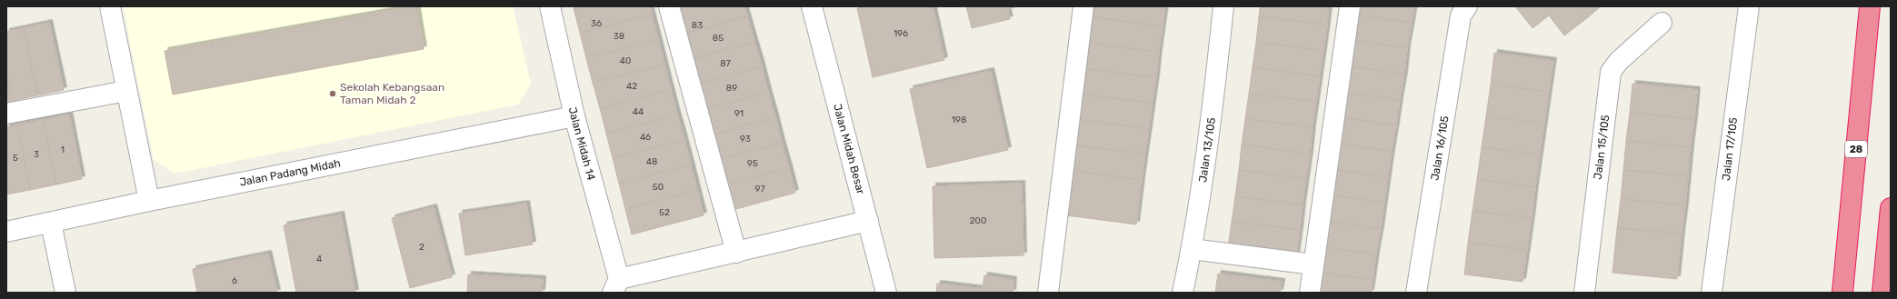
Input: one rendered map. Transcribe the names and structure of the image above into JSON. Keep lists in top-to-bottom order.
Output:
{
  "streets": {
    "highway": ["28"],
    "street": [
      "Jalan Midah 14",
      "Jalan 15/105",
      "Jalan 16/105",
      "Jalan Midah Besar",
      "Jalan 17/105",
      "Jalan 13/105",
      "Jalan Padang Midah"
    ]
  },
  "crossings": [
    ["Jalan Midah 14", "Jalan Midah Besar"],
    ["Jalan Midah 14", "Jalan Padang Midah"]
  ],
  "places": ["Sekolah Kebangsaan Taman Midah 2"],
  "house_numbers": [
    "36",
    "83",
    "196",
    "38",
    "85",
    "40",
    "87",
    "42",
    "89",
    "44",
    "91",
    "198",
    "46",
    "93",
    "1",
    "3",
    "5",
    "48",
    "95",
    "50",
    "97",
    "52",
    "200",
    "2",
    "4",
    "6"
  ]
}
